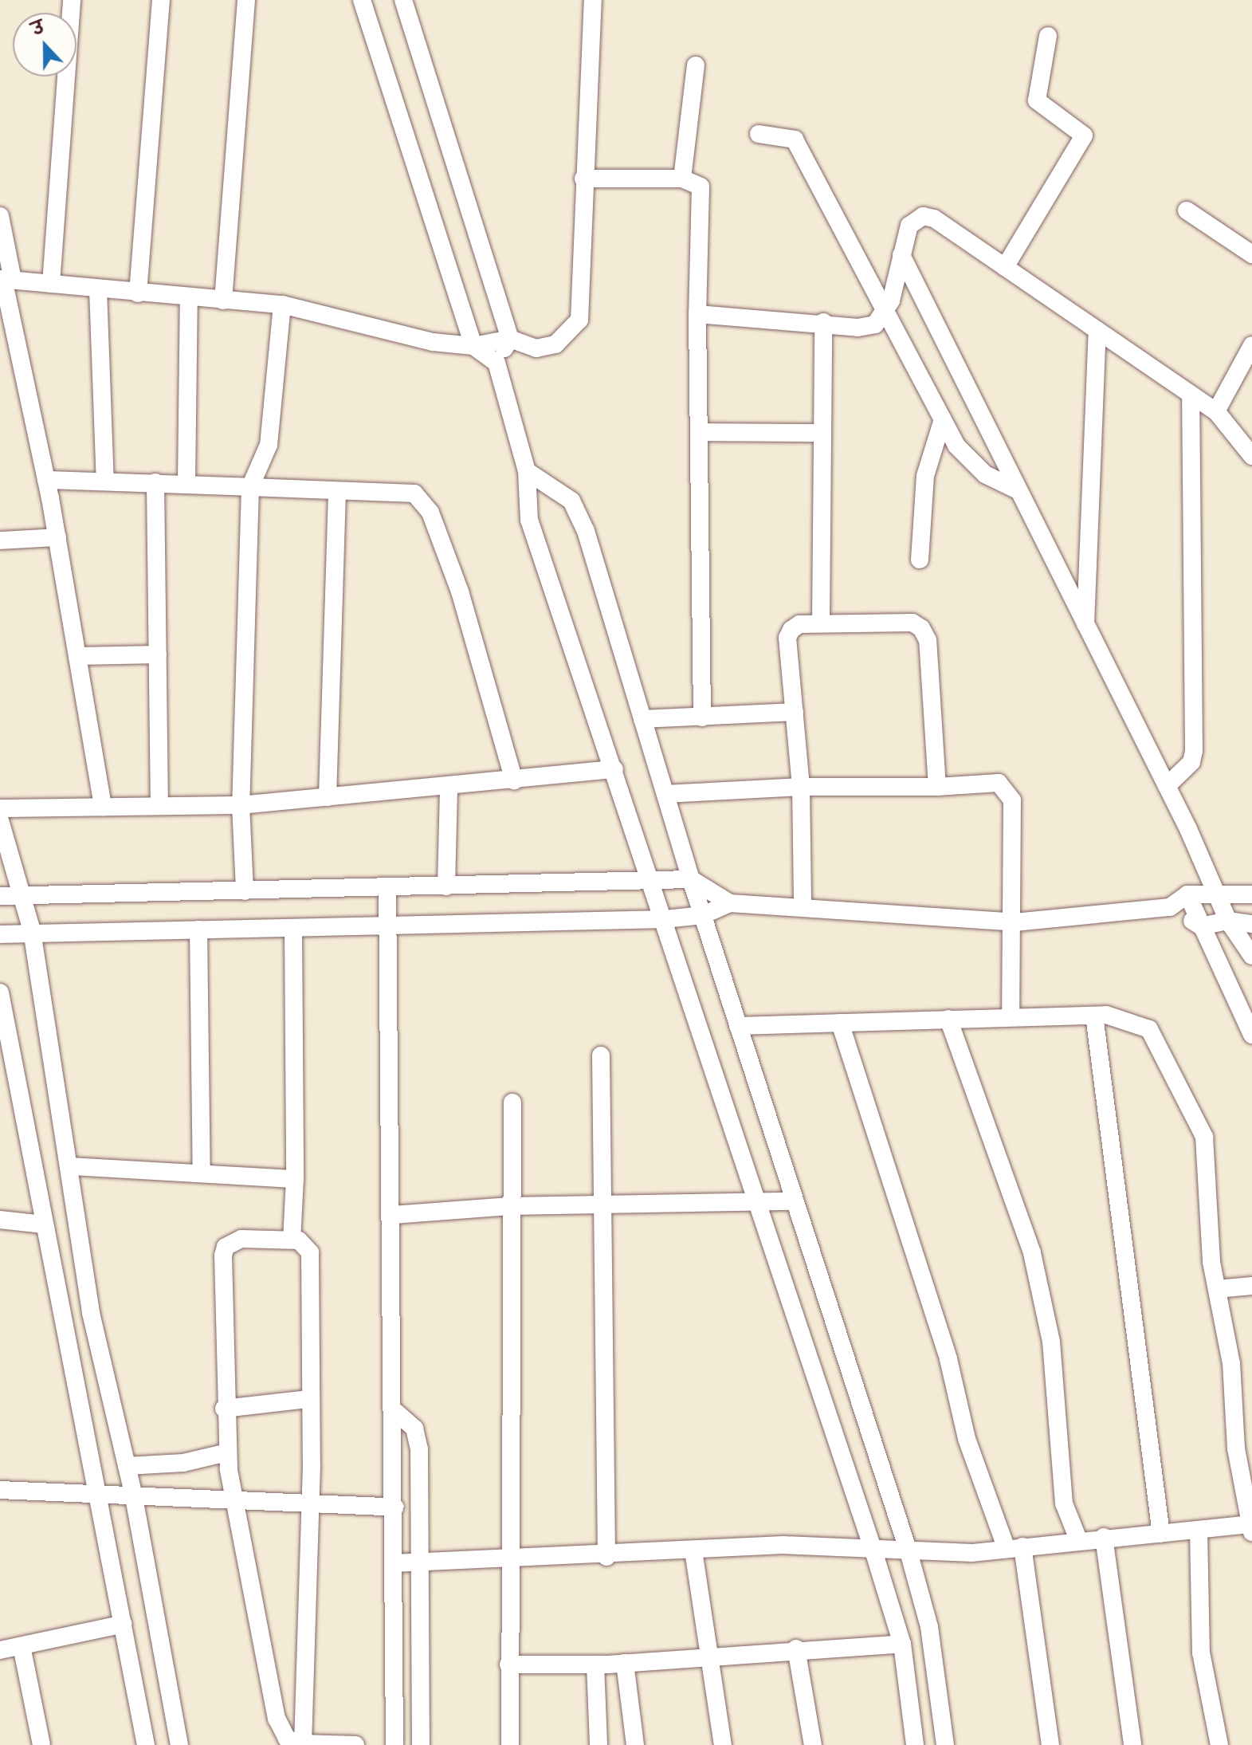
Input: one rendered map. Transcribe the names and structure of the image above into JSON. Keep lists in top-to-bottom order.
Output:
{
  "north": "top"
}
